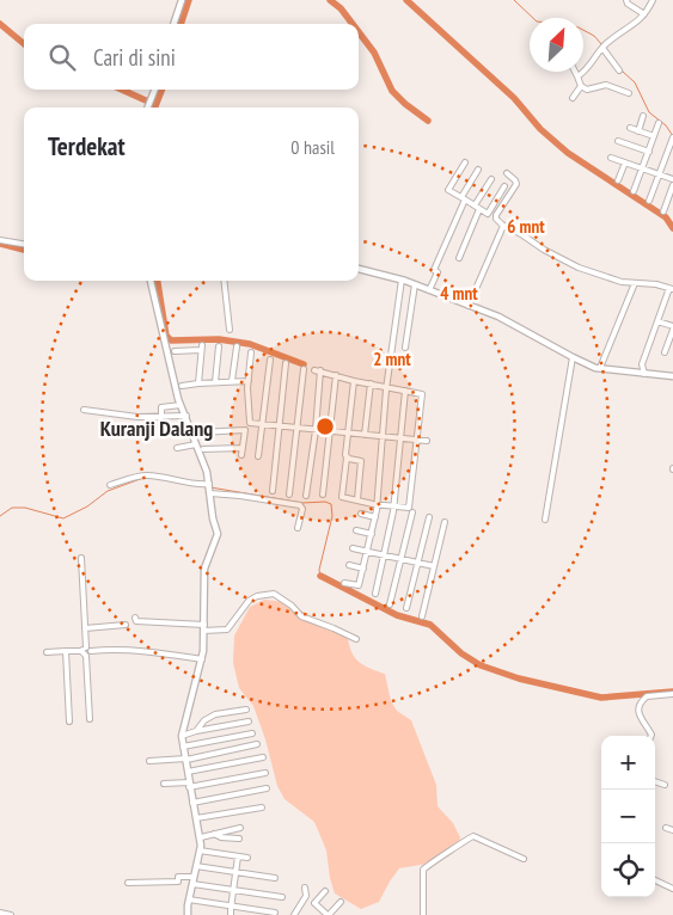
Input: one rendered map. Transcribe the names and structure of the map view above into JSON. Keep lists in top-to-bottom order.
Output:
{
  "districts": ["Kuranji Dalang"],
  "north": "top right",
  "page": {
    "search": "Cari di sini",
    "heading": ["Terdekat", "0 hasil"],
    "map_buttons": ["+", "−"]
  },
  "rings": ["6 mnt", "4 mnt", "2 mnt"]
}
